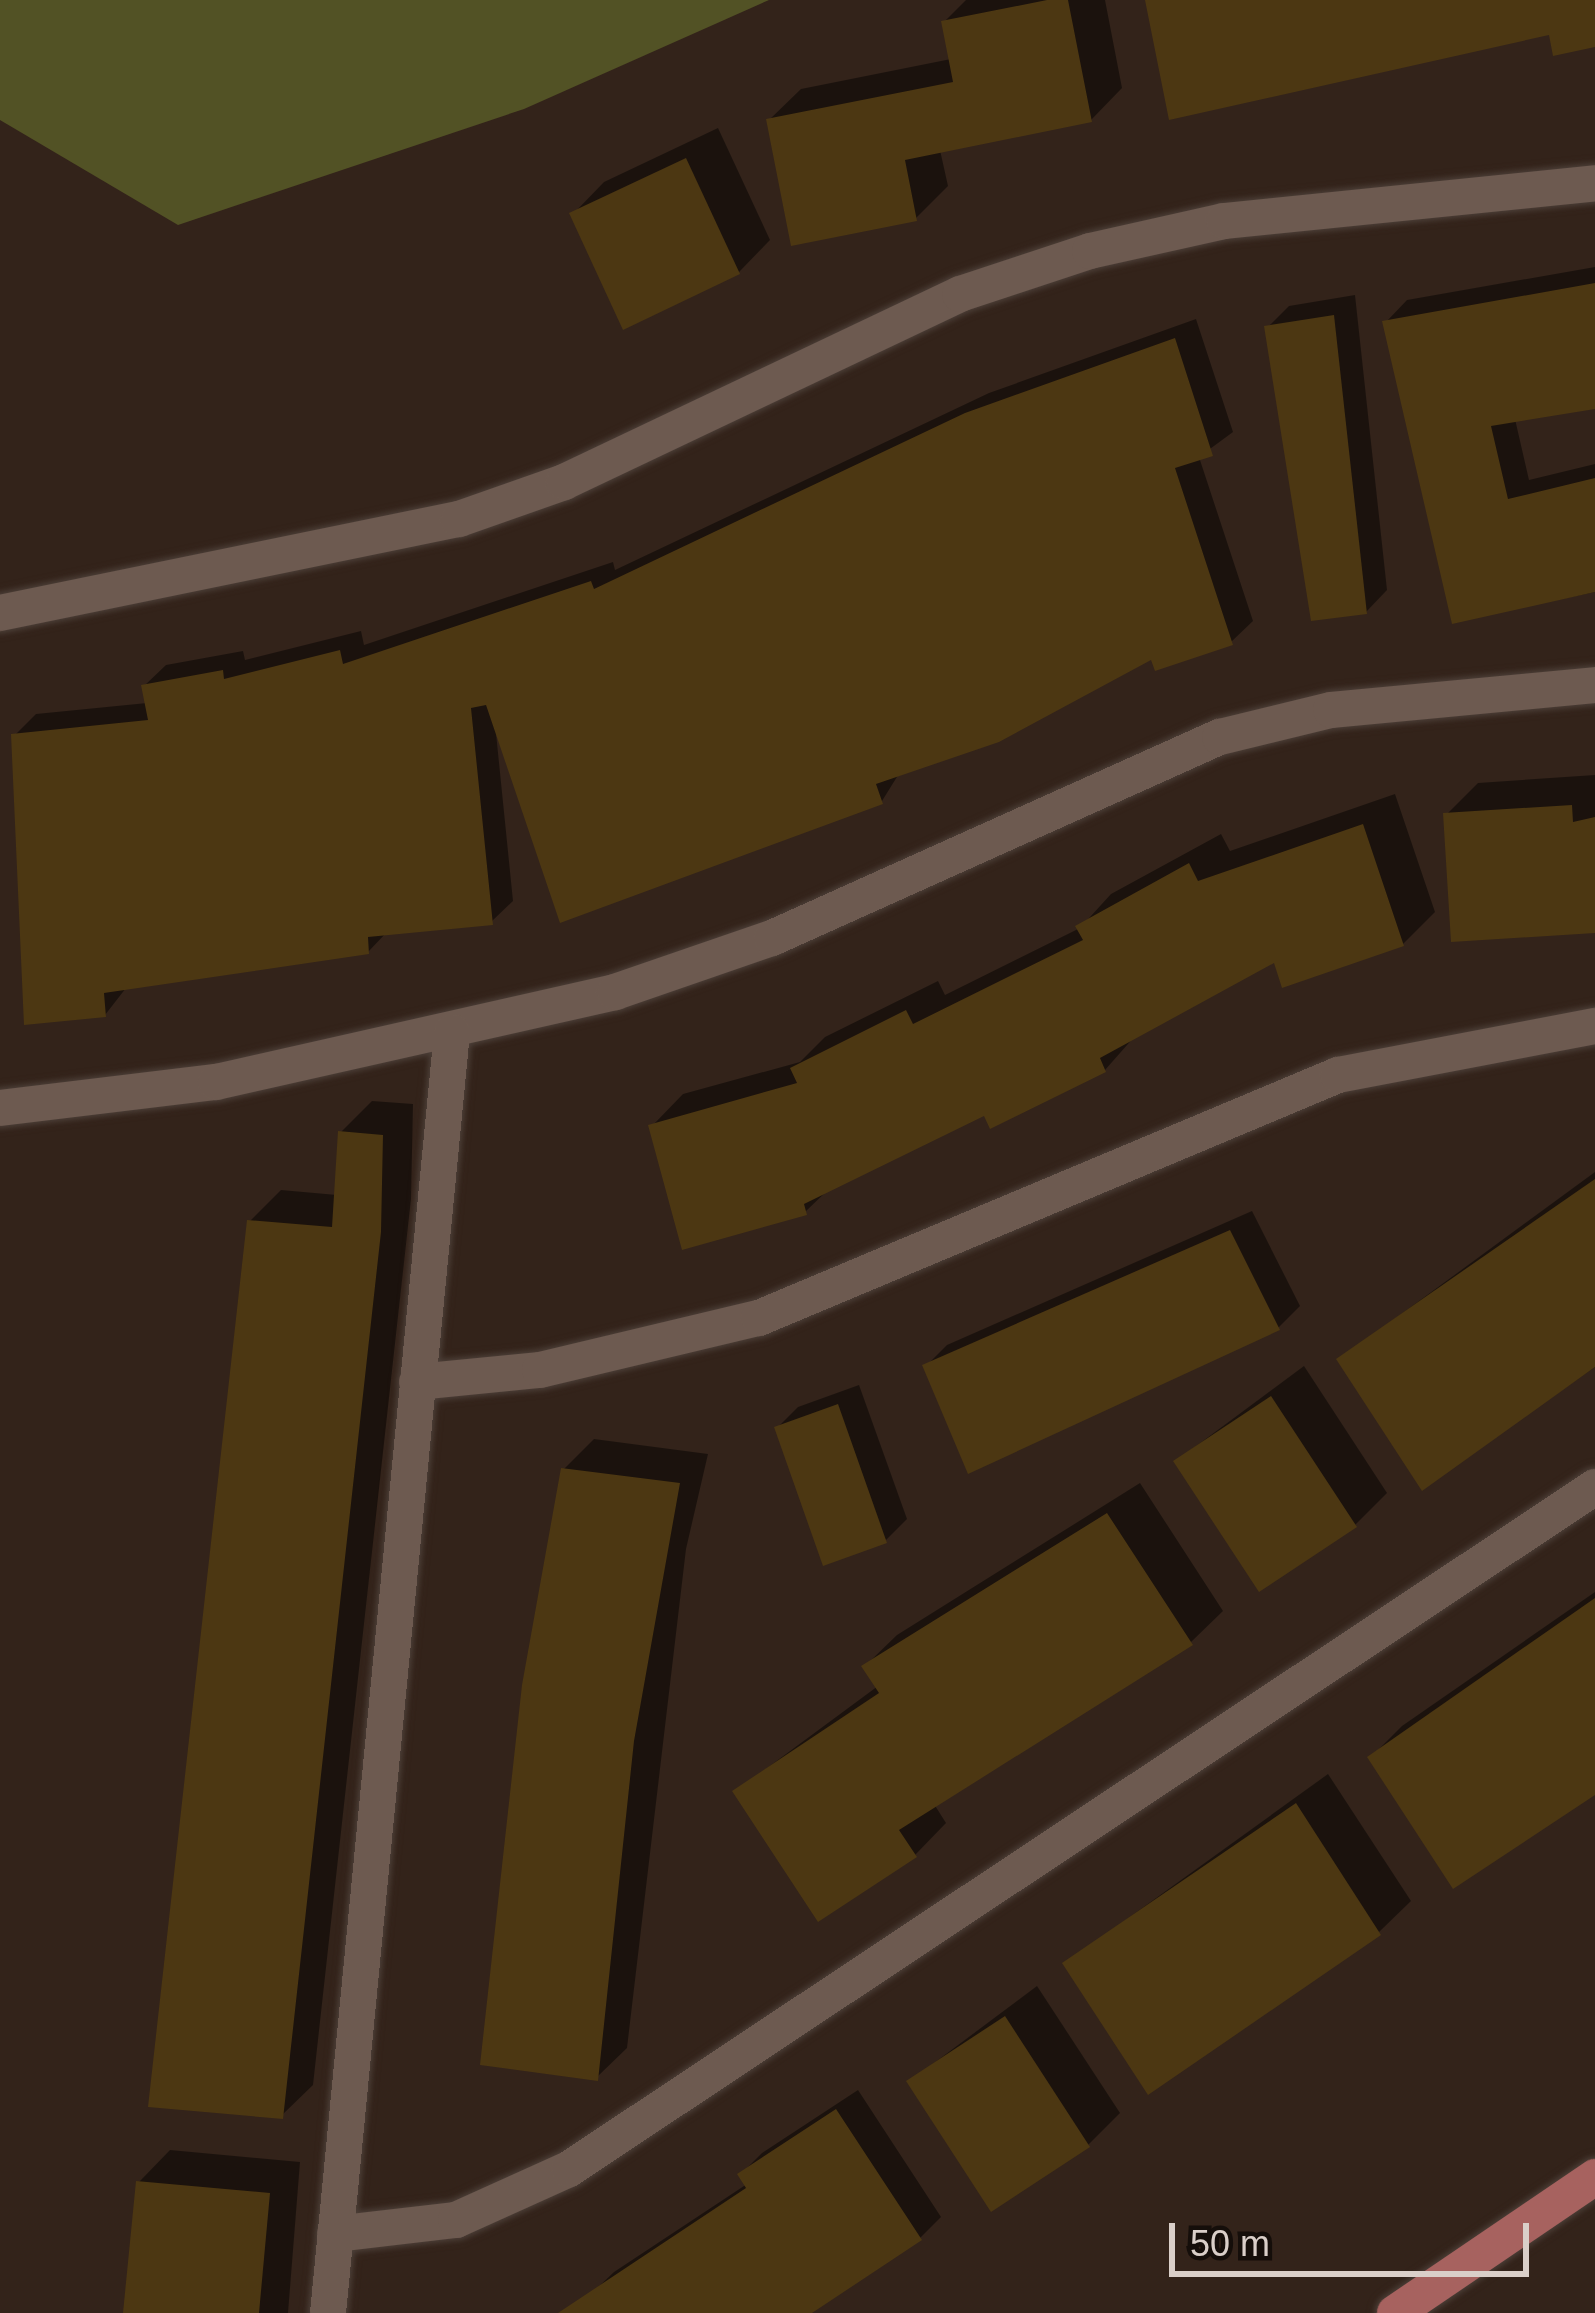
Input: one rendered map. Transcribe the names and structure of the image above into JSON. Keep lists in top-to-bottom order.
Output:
{
  "scale_bar": "50 m"
}
